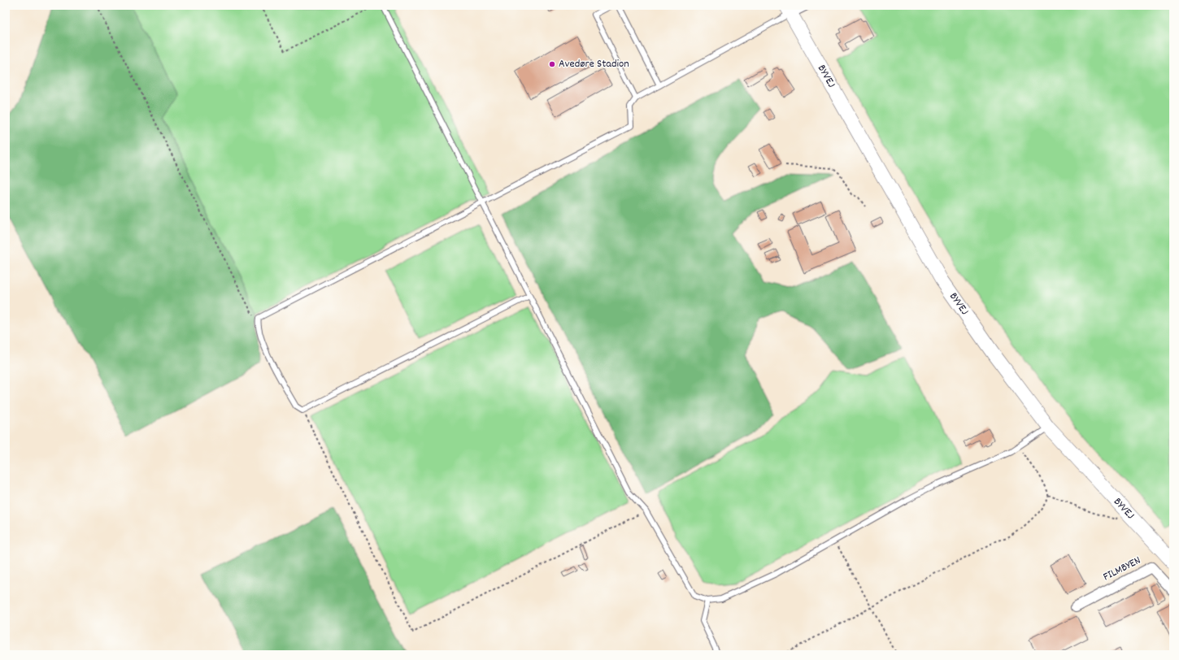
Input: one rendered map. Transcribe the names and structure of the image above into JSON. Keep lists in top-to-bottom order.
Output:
{
  "streets": {
    "street": ["BYVEJ", "FILMBYEN"]
  },
  "places": ["Avedøre Stadion"]
}
